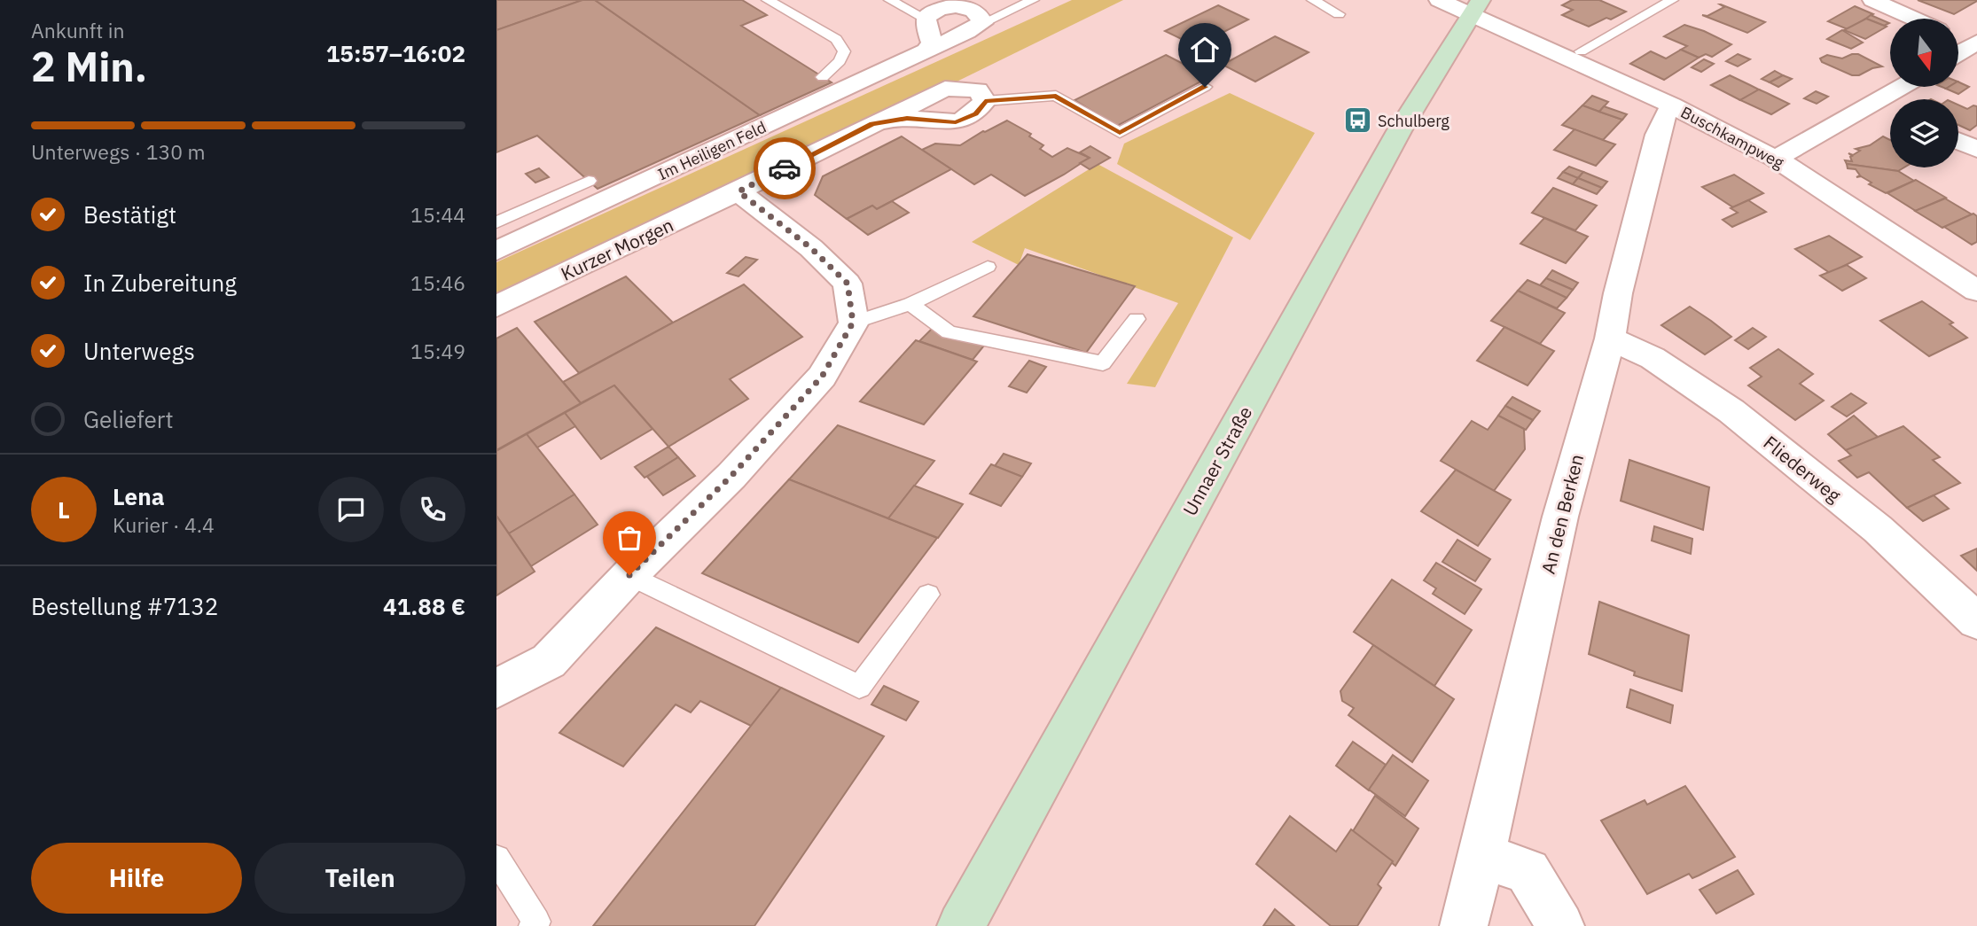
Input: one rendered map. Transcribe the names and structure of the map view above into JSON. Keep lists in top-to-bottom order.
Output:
{
  "streets": {
    "main road": ["Unnaer Straße"],
    "street": [
      "Buschkampweg",
      "Im Heiligen Feld",
      "Kurzer Morgen",
      "Fliederweg",
      "An den Berken"
    ]
  },
  "crossings": [
    ["Buschkampweg", "Unnaer Straße"],
    ["Buschkampweg", "An den Berken"],
    ["Fliederweg", "An den Berken"]
  ],
  "places": {
    "bus stop": ["Schulberg"]
  },
  "north": "bottom",
  "page": {
    "heading": ["2 Min.", "Ankunft in", "15:57–16:02"],
    "panel": [
      "Lena",
      "Kurier · 4.4",
      "Bestellung #7132",
      "41.88 €"
    ],
    "bar": "Unterwegs · 130 m",
    "list": [
      ["Bestätigt", "15:44"],
      ["In Zubereitung", "15:46"],
      ["Unterwegs", "15:49"],
      "Geliefert"
    ],
    "round": "L",
    "buttons": ["Hilfe", "Teilen"]
  }
}
